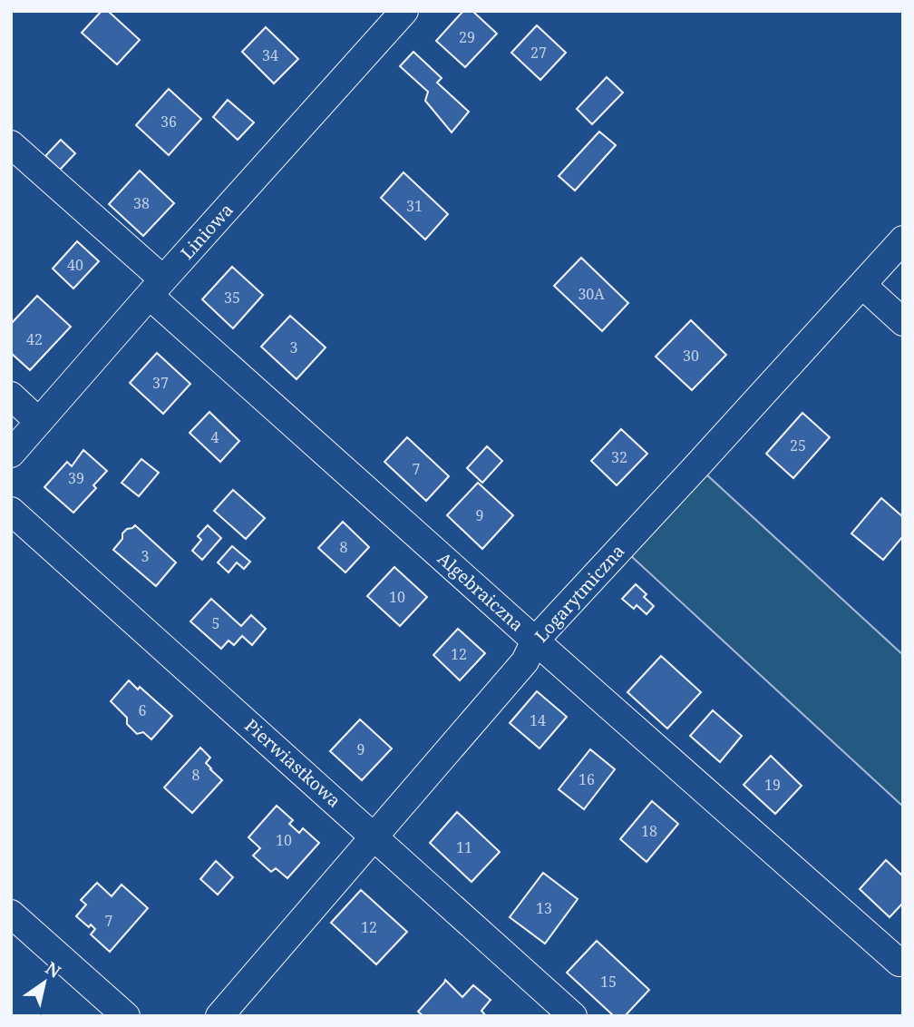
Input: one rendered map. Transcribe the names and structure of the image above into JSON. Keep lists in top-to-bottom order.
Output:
{
  "streets": {
    "street": [
      "Liniowa",
      "Algebraiczna",
      "Logarytmiczna",
      "Pierwiastkowa"
    ]
  },
  "crossings": [
    ["Liniowa", "Algebraiczna"],
    ["Algebraiczna", "Logarytmiczna"],
    ["Logarytmiczna", "Pierwiastkowa"]
  ],
  "house_numbers": [
    "29",
    "27",
    "34",
    "36",
    "38",
    "31",
    "40",
    "30A",
    "35",
    "42",
    "3",
    "30",
    "37",
    "4",
    "25",
    "32",
    "7",
    "39",
    "9",
    "8",
    "3",
    "10",
    "5",
    "12",
    "6",
    "14",
    "9",
    "8",
    "16",
    "19",
    "18",
    "10",
    "11",
    "13",
    "7",
    "12",
    "15"
  ],
  "north": "top right"
}
